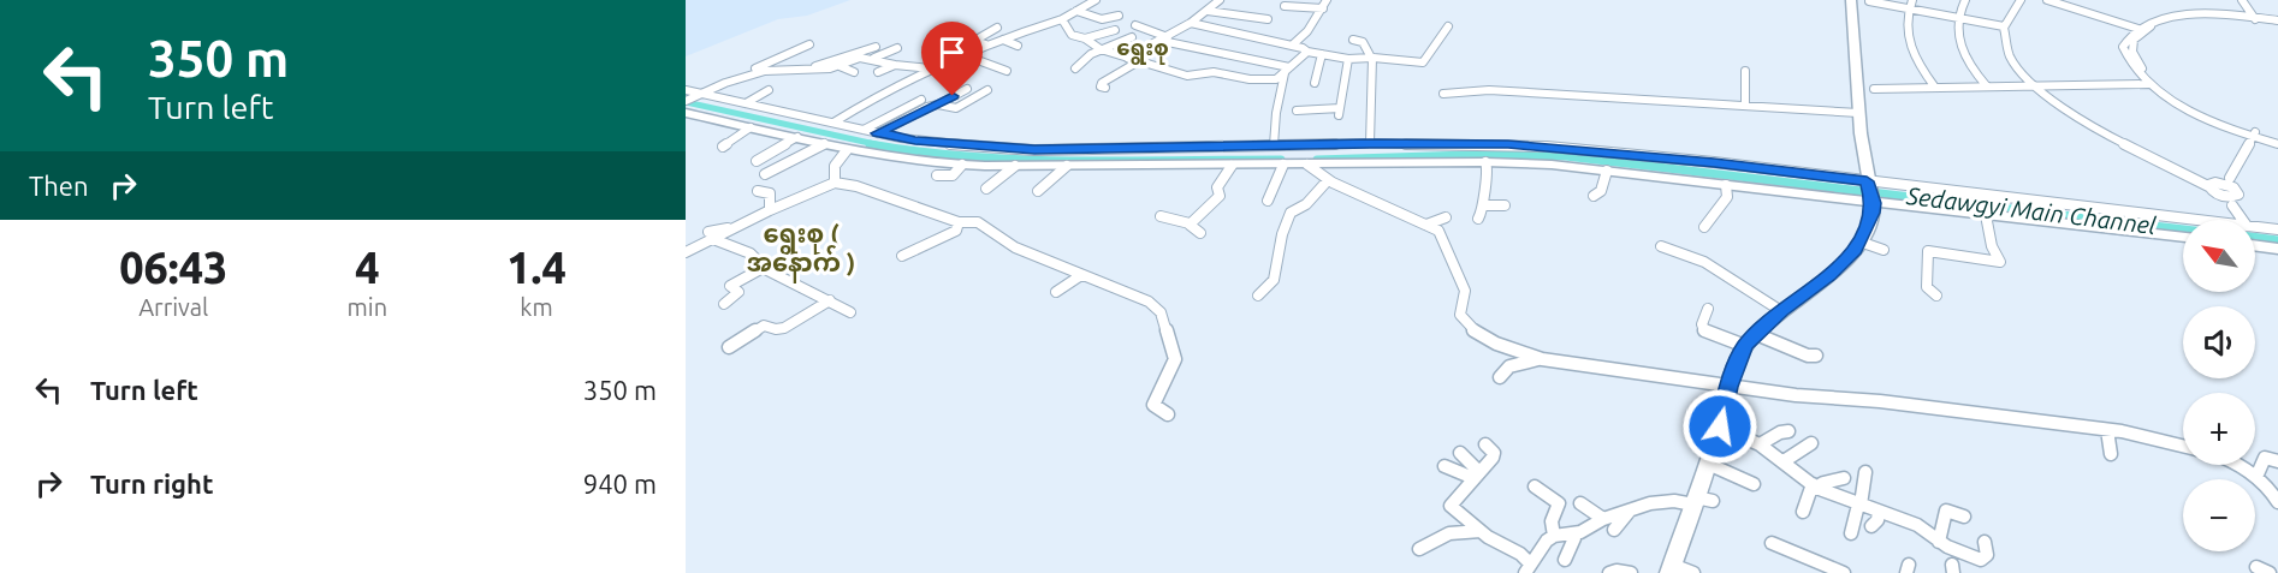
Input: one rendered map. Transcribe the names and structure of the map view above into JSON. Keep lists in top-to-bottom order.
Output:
{
  "districts": ["ရွေးစု", "ရွေးစု ( အနောက် )"],
  "water": ["Sedawgyi Main Channel"],
  "north": "top left",
  "page": {
    "turn": ["350 m", "Turn left"],
    "then": "Then",
    "eta": [
      "06:43",
      "Arrival",
      "4",
      "min",
      "1.4",
      "km"
    ],
    "map_buttons": ["+", "−"],
    "list": [
      {
        "name": "Turn left",
        "value": "350 m"
      },
      {
        "name": "Turn right",
        "value": "940 m"
      }
    ]
  }
}
